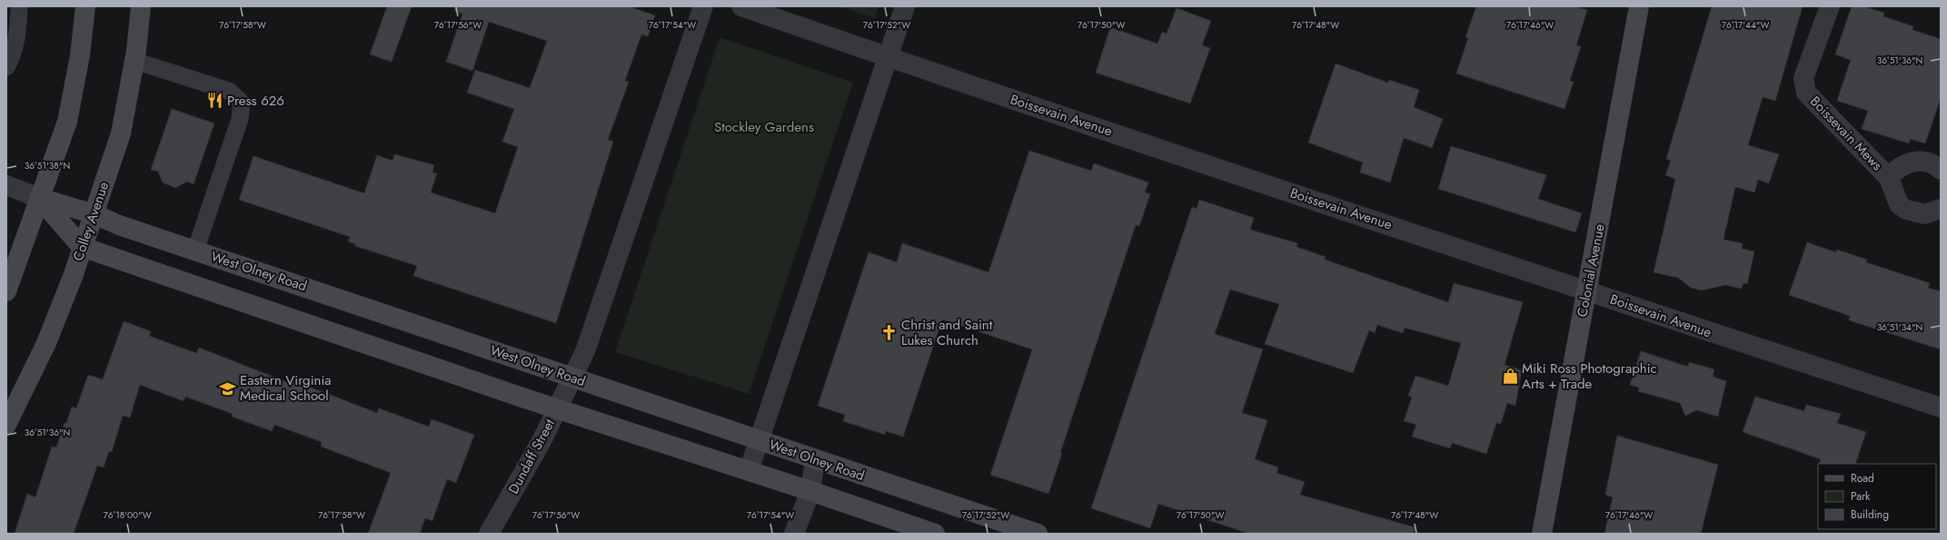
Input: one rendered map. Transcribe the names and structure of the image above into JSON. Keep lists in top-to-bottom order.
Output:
{
  "streets": {
    "street": [
      "Boissevain Avenue",
      "Boissevain Mews",
      "Colley Avenue",
      "Colonial Avenue",
      "West Olney Road",
      "Dundaff Street"
    ]
  },
  "crossings": [
    ["Boissevain Avenue", "Colonial Avenue"],
    ["Colley Avenue", "West Olney Road"],
    ["West Olney Road", "Dundaff Street"]
  ],
  "parks": ["Stockley Gardens"],
  "places": {
    "restaurant": ["Press 626"],
    "church": ["Christ and Saint Lukes Church"],
    "shop": ["Miki Ross Photographic Arts + Trade"],
    "school or university": ["Eastern Virginia Medical School"]
  },
  "legend": ["Road", "Park", "Building"],
  "coordinates": [
    "76°17'56\"W",
    "76°17'50\"W",
    "76°17'48\"W",
    "76°17'46\"W",
    "76°17'44\"W",
    "76°17'58\"W",
    "76°17'54\"W",
    "76°17'52\"W",
    "36°51'36\"N",
    "36°51'38\"N",
    "36°51'34\"N",
    "76°18'00\"W"
  ]
}
